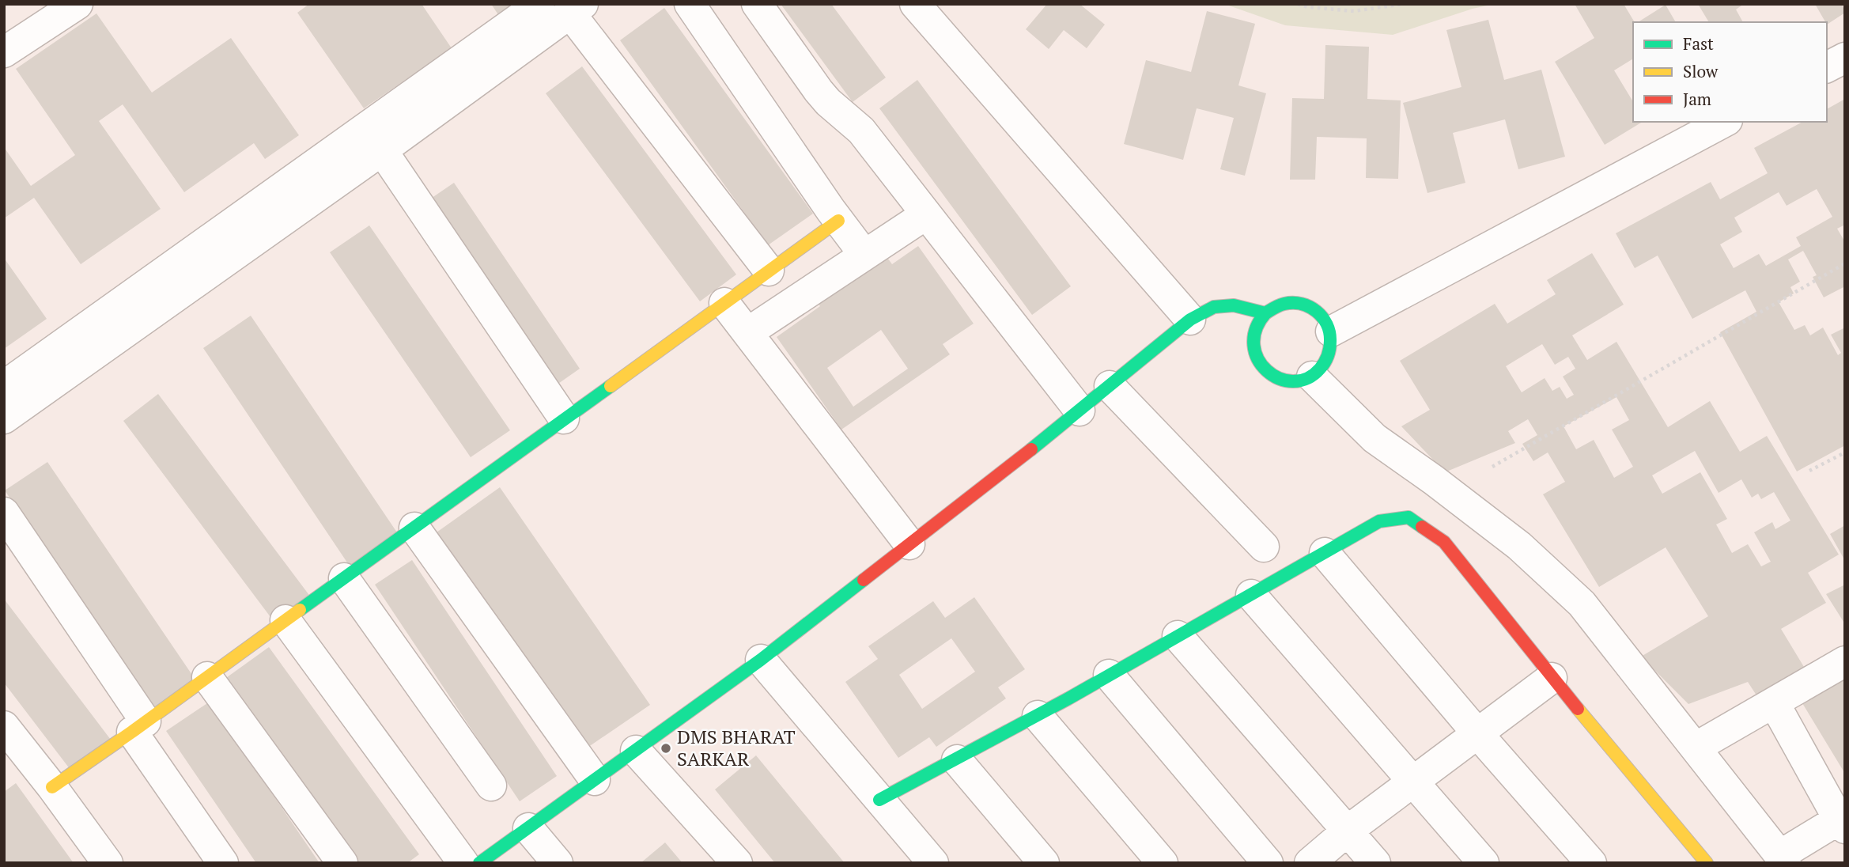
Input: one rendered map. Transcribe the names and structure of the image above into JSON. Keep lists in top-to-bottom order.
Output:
{
  "places": ["DMS BHARAT SARKAR"],
  "legend": ["Fast", "Slow", "Jam"]
}
